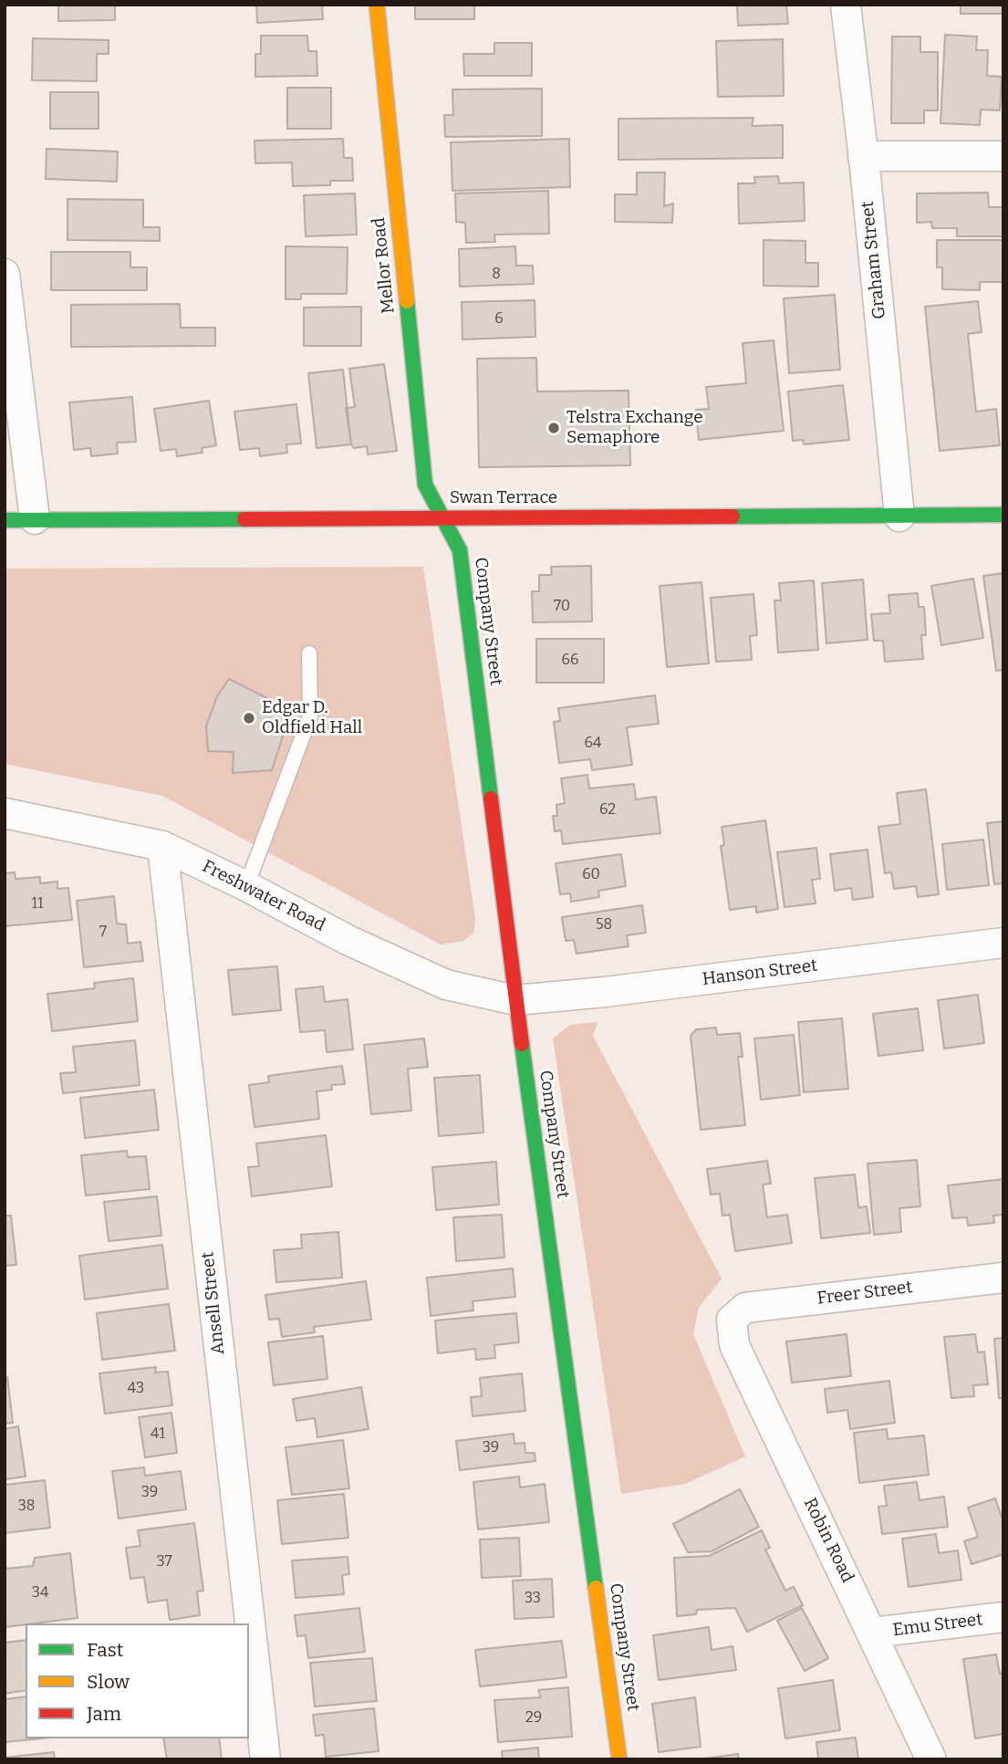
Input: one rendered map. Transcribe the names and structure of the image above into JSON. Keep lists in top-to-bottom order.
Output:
{
  "streets": {
    "street": [
      "Graham Street",
      "Mellor Road",
      "Swan Terrace",
      "Company Street",
      "Freshwater Road",
      "Hanson Street",
      "Freer Street",
      "Ansell Street",
      "Robin Road",
      "Emu Street"
    ]
  },
  "crossings": [
    ["Graham Street", "Swan Terrace"],
    ["Mellor Road", "Swan Terrace"],
    ["Mellor Road", "Company Street"],
    ["Swan Terrace", "Company Street"],
    ["Company Street", "Freshwater Road"],
    ["Company Street", "Hanson Street"],
    ["Freshwater Road", "Hanson Street"],
    ["Freshwater Road", "Ansell Street"],
    ["Freer Street", "Robin Road"],
    ["Robin Road", "Emu Street"]
  ],
  "places": ["Telstra Exchange Semaphore", "Edgar D. Oldfield Hall"],
  "house_numbers": [
    "8",
    "6",
    "70",
    "66",
    "64",
    "62",
    "60",
    "11",
    "58",
    "7",
    "43",
    "41",
    "39",
    "39",
    "38",
    "37",
    "34",
    "33",
    "29"
  ],
  "legend": ["Fast", "Slow", "Jam"]
}
